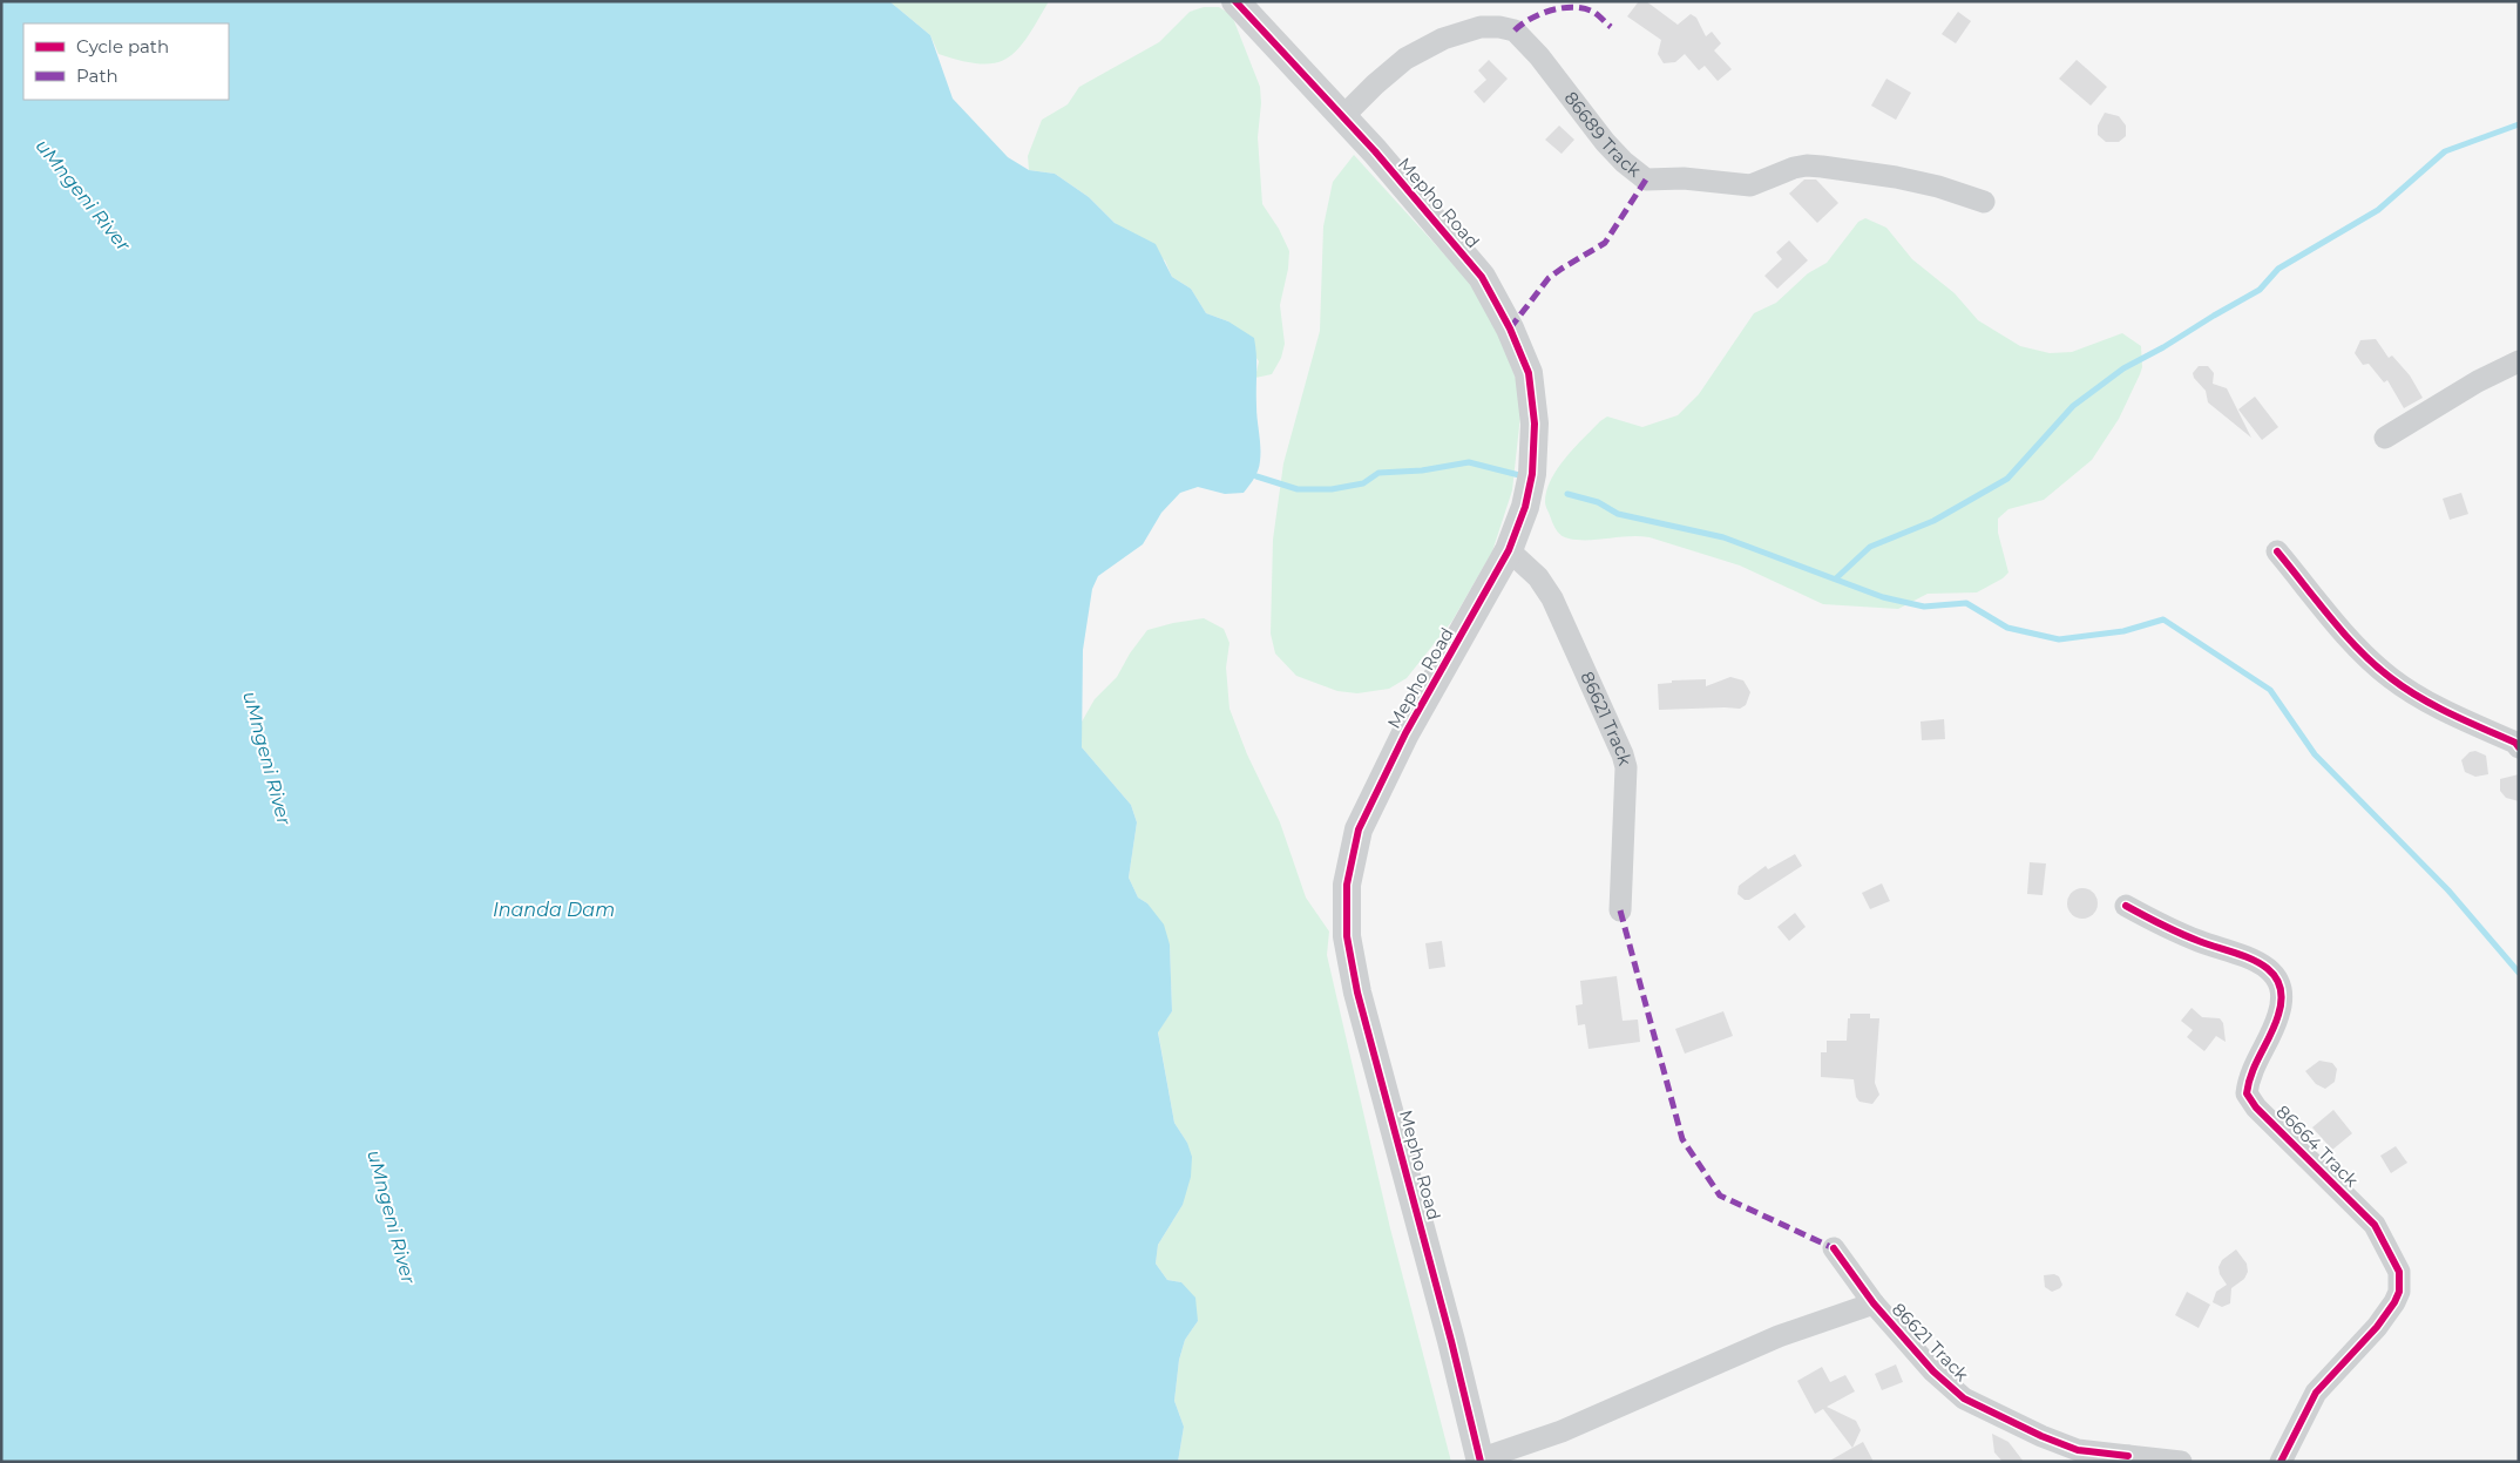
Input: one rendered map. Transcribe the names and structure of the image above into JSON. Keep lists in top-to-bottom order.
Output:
{
  "streets": {
    "street": [
      "86689 Track",
      "Mepho Road",
      "86621 Track",
      "86664 Track"
    ]
  },
  "crossings": [
    ["86689 Track", "Mepho Road"],
    ["Mepho Road", "86621 Track"]
  ],
  "water": ["uMngeni River", "Inanda Dam"],
  "legend": ["Cycle path", "Path"]
}
